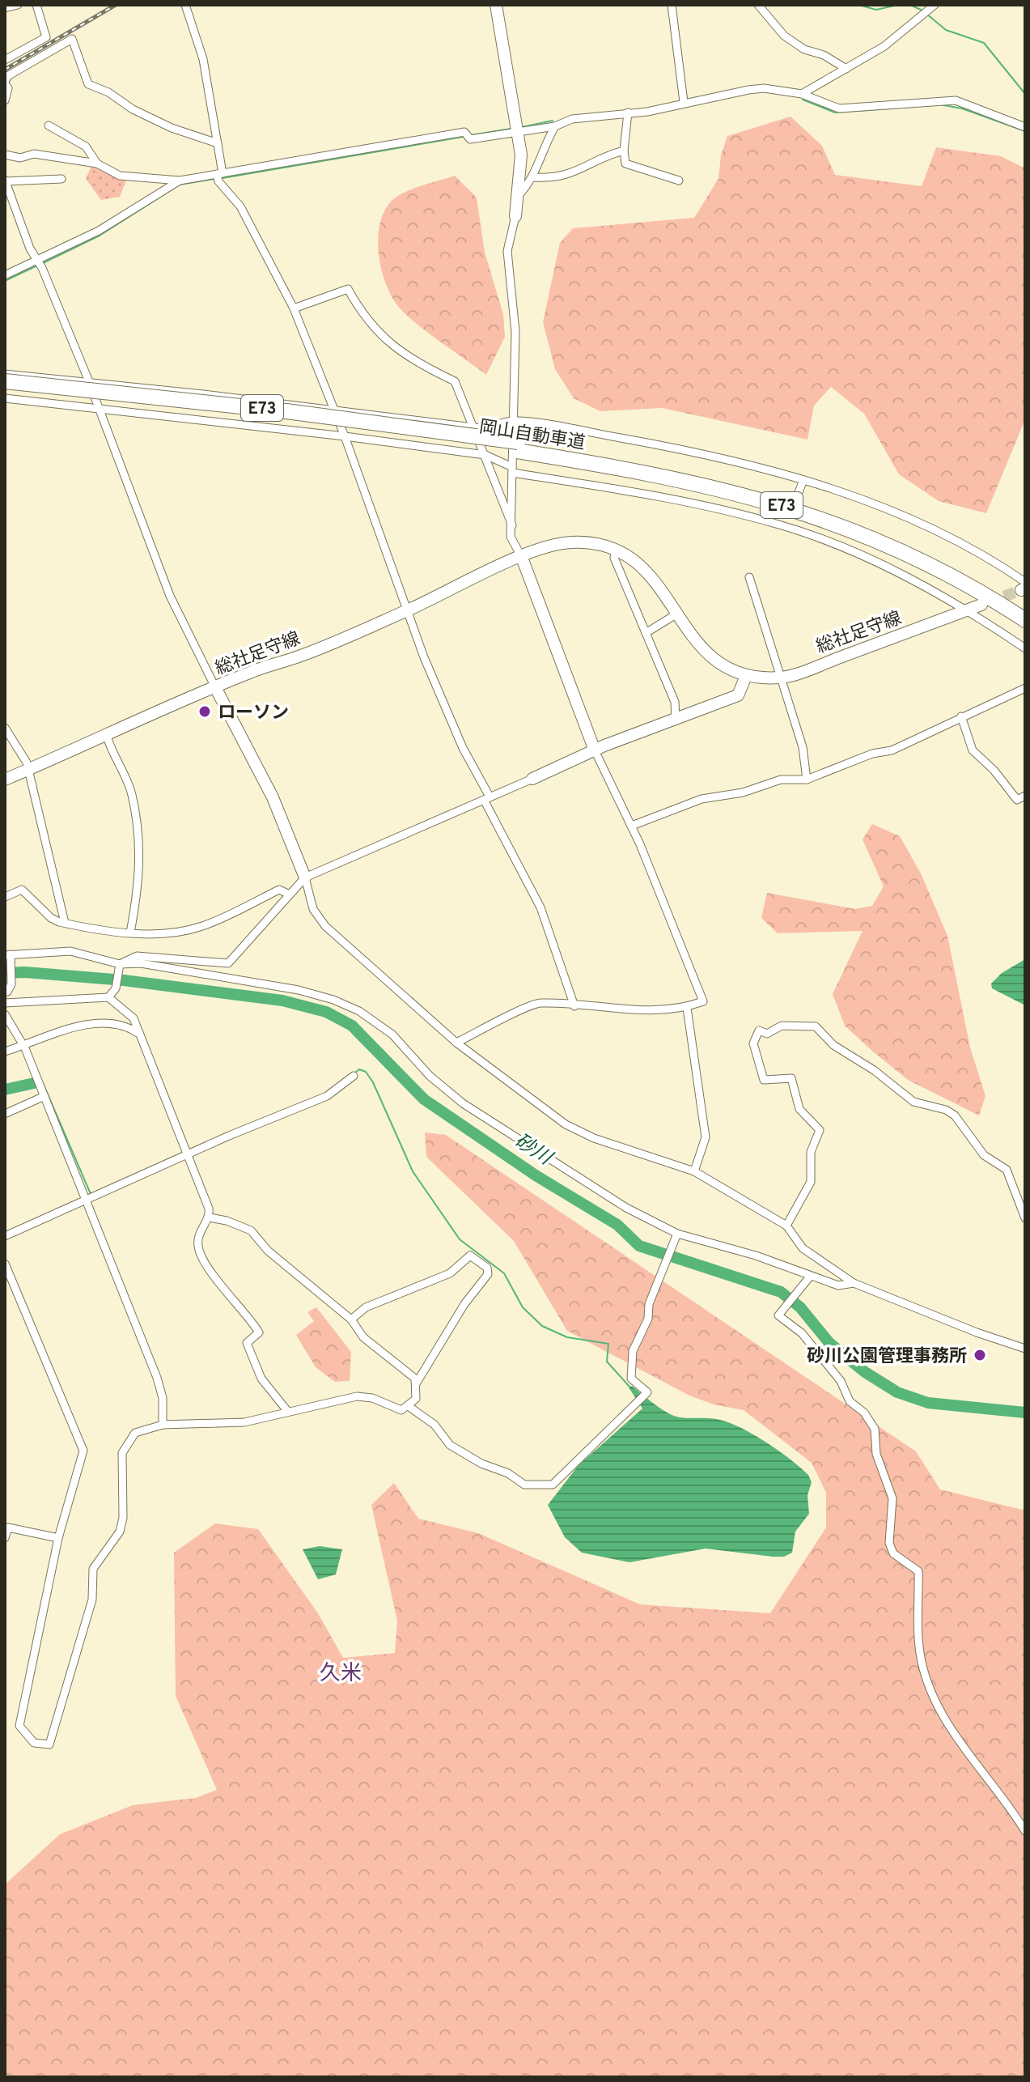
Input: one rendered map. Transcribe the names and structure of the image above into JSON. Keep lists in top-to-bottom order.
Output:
{
  "streets": {
    "highway": ["E73", "岡山自動車道"],
    "main road": ["総社足守線"]
  },
  "districts": ["久米"],
  "water": ["砂川"],
  "places": ["ローソン", "砂川公園管理事務所"]
}
